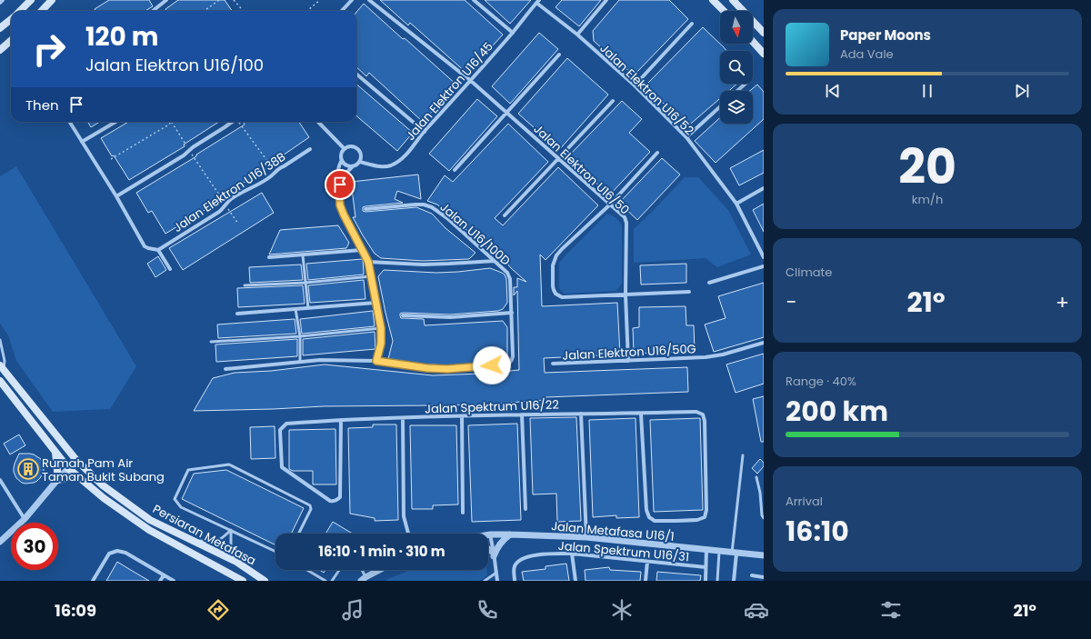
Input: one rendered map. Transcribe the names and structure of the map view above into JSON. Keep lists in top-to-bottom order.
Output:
{
  "streets": {
    "main road": ["Persiaran Metafasa"],
    "street": [
      "Jalan Elektron U16/52",
      "Jalan Elektron U16/45",
      "Jalan Elektron U16/50",
      "Jalan Elektron U16/38B",
      "Jalan U16/100D",
      "Jalan Elektron U16/50G",
      "Jalan Spektrum U16/22",
      "Jalan Metafasa U16/1",
      "Jalan Spektrum U16/31"
    ]
  },
  "crossings": [
    ["Jalan Elektron U16/52", "Jalan Elektron U16/45"],
    ["Jalan Elektron U16/45", "Jalan Elektron U16/50"],
    ["Jalan Elektron U16/50", "Jalan Elektron U16/50G"]
  ],
  "places": {
    "building": ["Rumah Pam Air Taman Bukit Subang"]
  },
  "north": "bottom",
  "page": {
    "turn": ["120 m", "Jalan Elektron U16/100"],
    "song": ["Paper Moons", "Ada Vale"],
    "then": "Then",
    "tile": [
      ["20", "km/h"],
      "Climate",
      ["Range · 40%", "200 km"],
      ["Arrival", "16:10"]
    ],
    "heat": ["−", "21°", "+"],
    "limit": "30",
    "trip": "16:10 · 1 min · 310 m",
    "tabs": ["16:09", "21°"]
  }
}
